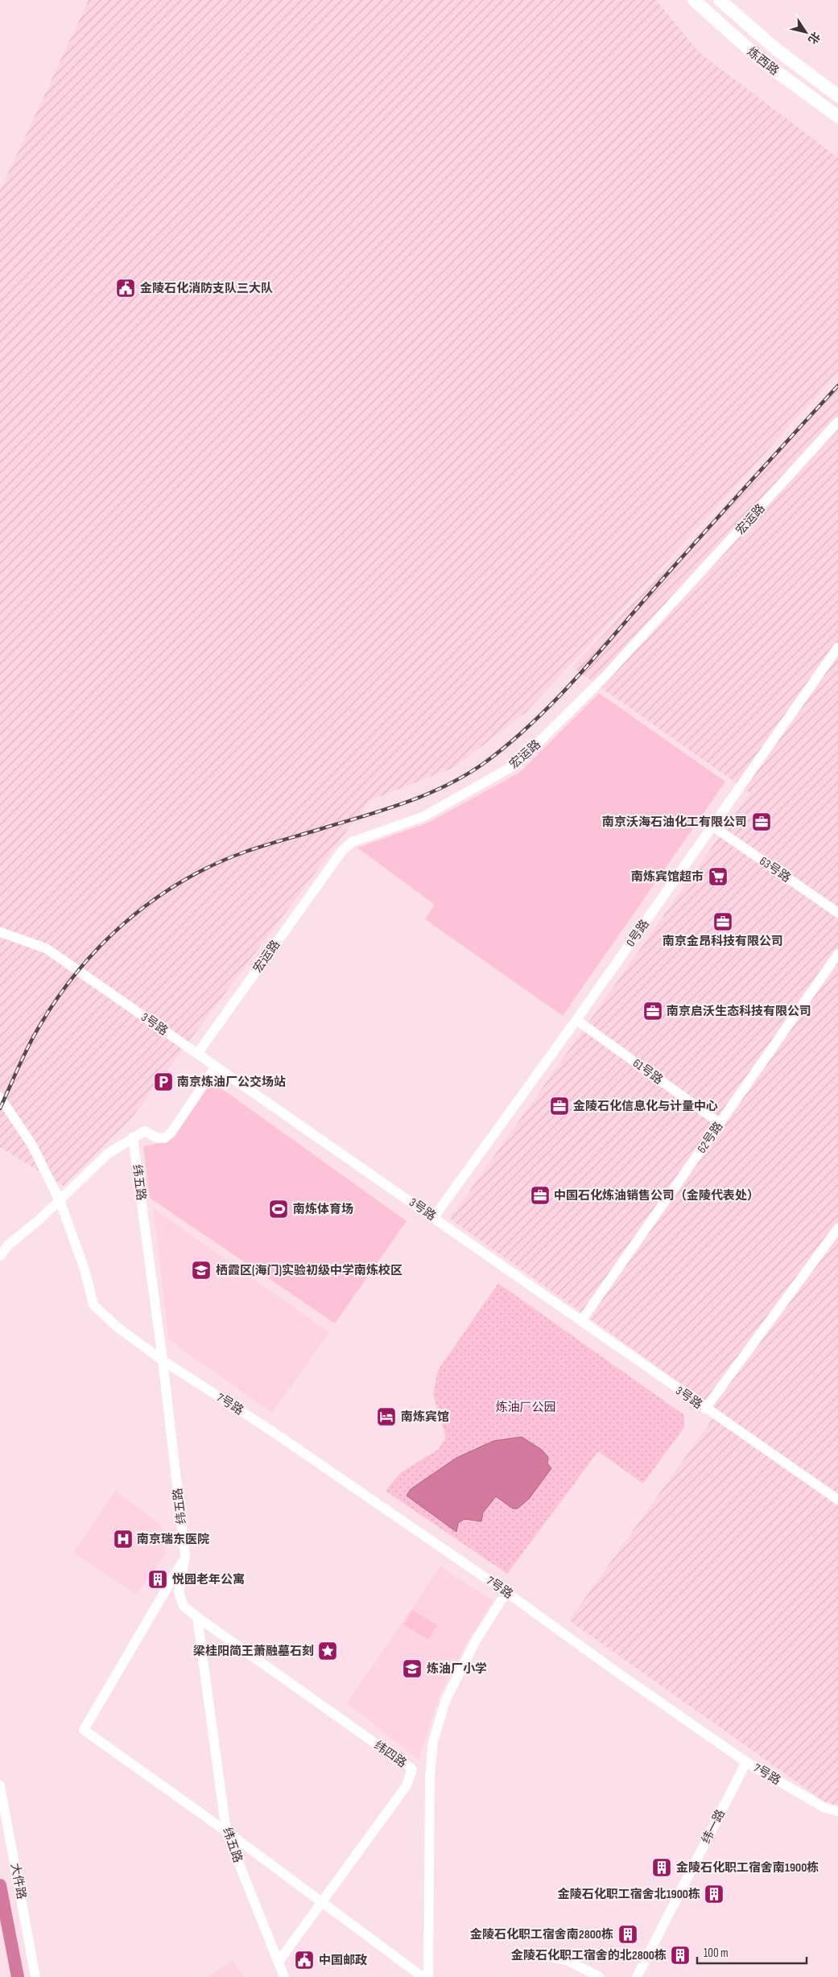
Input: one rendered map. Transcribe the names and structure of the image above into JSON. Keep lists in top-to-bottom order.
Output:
{
  "streets": {
    "main road": ["炼西路"],
    "street": [
      "宏运路",
      "63号路",
      "0号路",
      "3号路",
      "61号路",
      "62号路",
      "纬五路",
      "7号路",
      "纬四路",
      "纬一路",
      "大件路"
    ]
  },
  "crossings": [
    ["宏运路", "3号路"],
    ["63号路", "0号路"],
    ["0号路", "3号路"],
    ["0号路", "61号路"],
    ["3号路", "62号路"],
    ["61号路", "62号路"],
    ["纬五路", "7号路"],
    ["纬五路", "纬四路"],
    ["7号路", "纬一路"]
  ],
  "parks": ["炼油厂公园"],
  "places": {
    "public building": ["金陵石化消防支队三大队", "中国邮政"],
    "office": [
      "南京沃海石油化工有限公司",
      "南京金昂科技有限公司",
      "南京启沃生态科技有限公司",
      "金陵石化信息化与计量中心",
      "中国石化炼油销售公司（金陵代表处）"
    ],
    "supermarket": ["南炼宾馆超市"],
    "parking": ["南京炼油厂公交场站"],
    "sports": ["南炼体育场"],
    "school or university": ["栖霞区(海门)实验初级中学南炼校区", "炼油厂小学"],
    "hotel": ["南炼宾馆"],
    "hospital": ["南京瑞东医院"],
    "building": [
      "悦园老年公寓",
      "金陵石化职工宿舍南1900栋",
      "金陵石化职工宿舍北1900栋",
      "金陵石化职工宿舍南2800栋",
      "金陵石化职工宿舍的北2800栋"
    ],
    "place": ["梁桂阳简王萧融墓石刻"]
  },
  "scale_bar": "100 m",
  "north": "bottom right"
}
